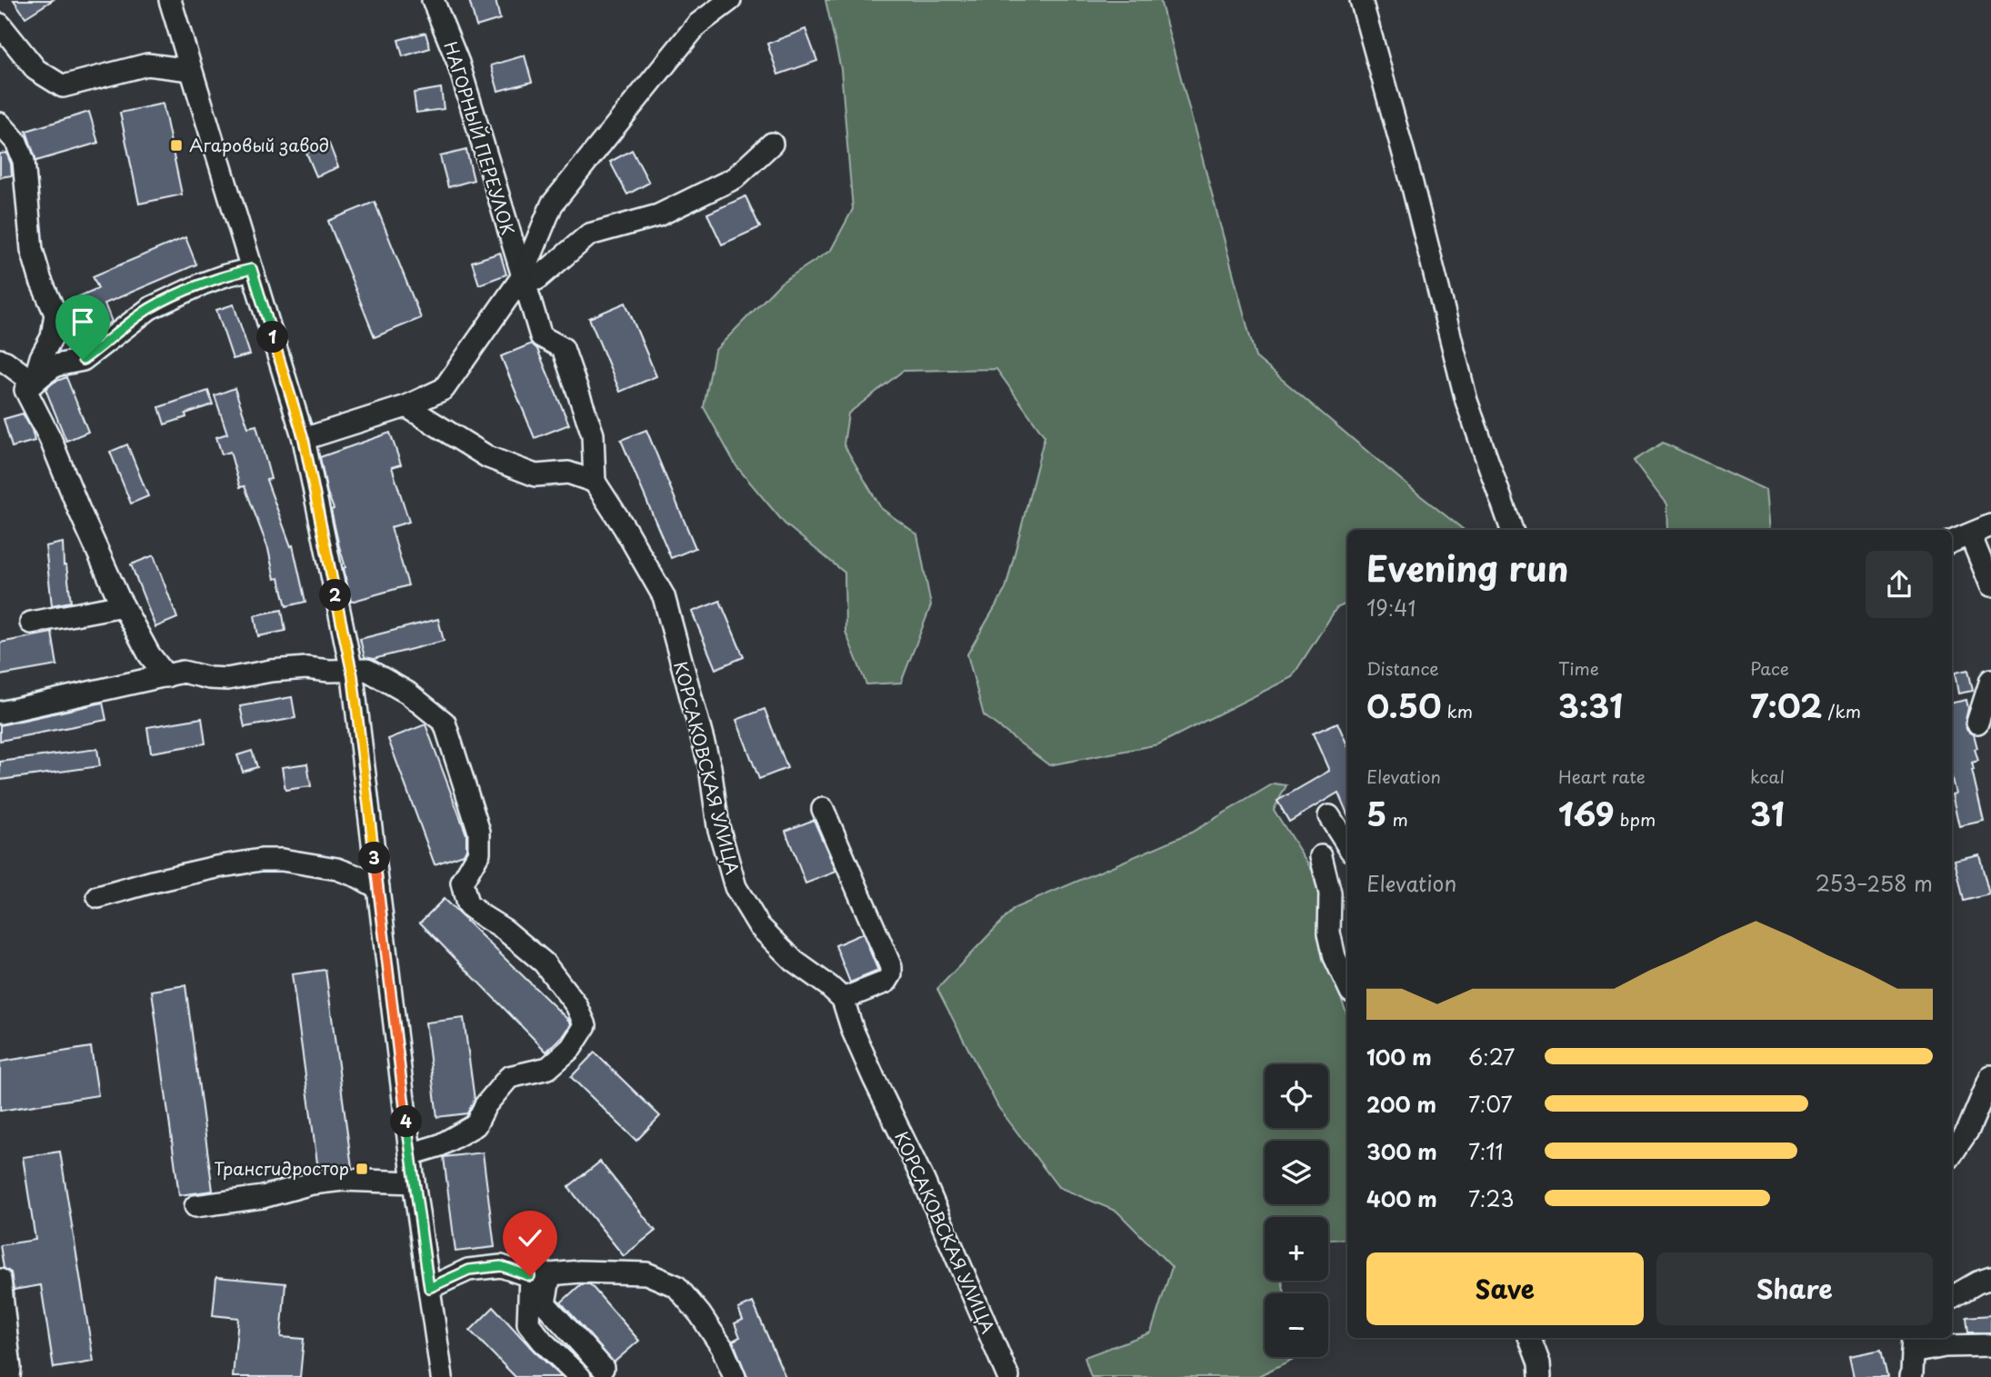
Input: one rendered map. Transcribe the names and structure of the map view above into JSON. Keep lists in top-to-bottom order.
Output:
{
  "streets": {
    "street": ["НАГОРНЫЙ ПЕРЕУЛОК", "КОРСАКОВСКАЯ УЛИЦА"]
  },
  "crossings": [
    ["НАГОРНЫЙ ПЕРЕУЛОК", "КОРСАКОВСКАЯ УЛИЦА"]
  ],
  "places": {
    "transit": ["Агаровый завод", "Трансгидростор"]
  },
  "page": {
    "pins": [
      "1",
      "2",
      "3",
      "4"
    ],
    "heading": ["Evening run", "19:41"],
    "stats": [
      ["Distance", "0.50 km"],
      ["Time", "3:31"],
      ["Pace", "7:02 /km"],
      ["Elevation", "5 m"],
      ["Heart rate", "169 bpm"],
      ["kcal", "31"]
    ],
    "chart": ["Elevation", "253–258 m"],
    "list": [
      {
        "name": "100 m",
        "note": "6:27"
      },
      {
        "name": "200 m",
        "note": "7:07"
      },
      {
        "name": "300 m",
        "note": "7:11"
      },
      {
        "name": "400 m",
        "note": "7:23"
      }
    ],
    "map_buttons": ["+", "−"],
    "buttons": ["Save", "Share"]
  }
}
